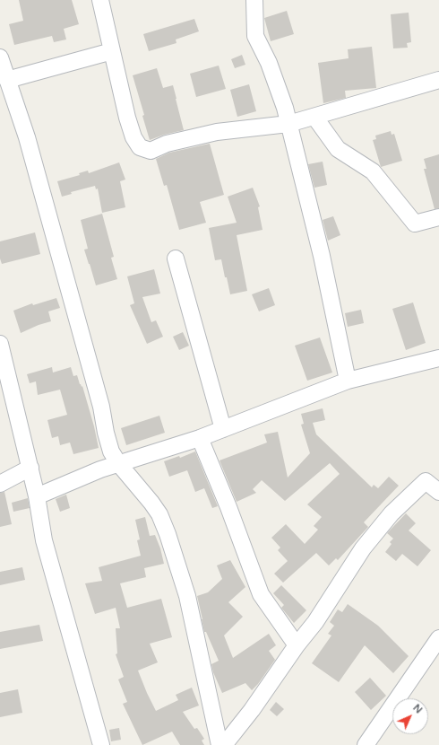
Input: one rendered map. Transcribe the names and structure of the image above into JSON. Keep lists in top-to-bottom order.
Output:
{
  "north": "top right"
}
